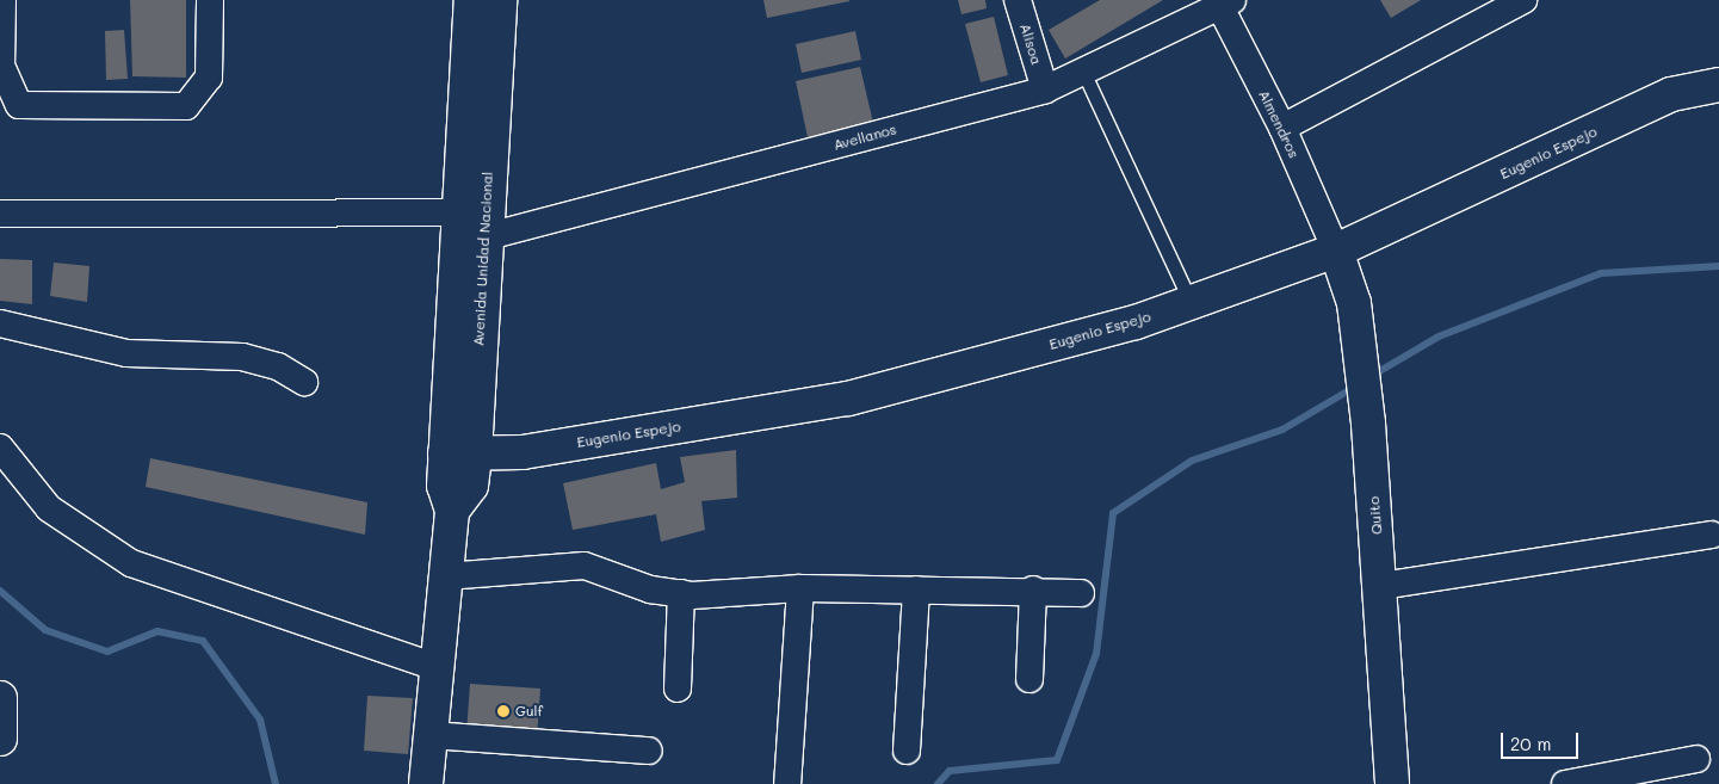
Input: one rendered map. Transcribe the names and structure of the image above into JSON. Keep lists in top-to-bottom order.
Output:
{
  "streets": {
    "main road": ["Eugenio Espejo", "Avenida Unidad Nacional", "Quito"],
    "street": ["Alisoa", "Almendros", "Avellanos"]
  },
  "crossings": [
    ["Alisoa", "Avellanos"],
    ["Almendros", "Avellanos"],
    ["Almendros", "Eugenio Espejo"],
    ["Almendros", "Quito"],
    ["Avellanos", "Avenida Unidad Nacional"],
    ["Eugenio Espejo", "Avenida Unidad Nacional"],
    ["Eugenio Espejo", "Quito"]
  ],
  "places": ["Gulf"],
  "scale_bar": "20 m"
}
